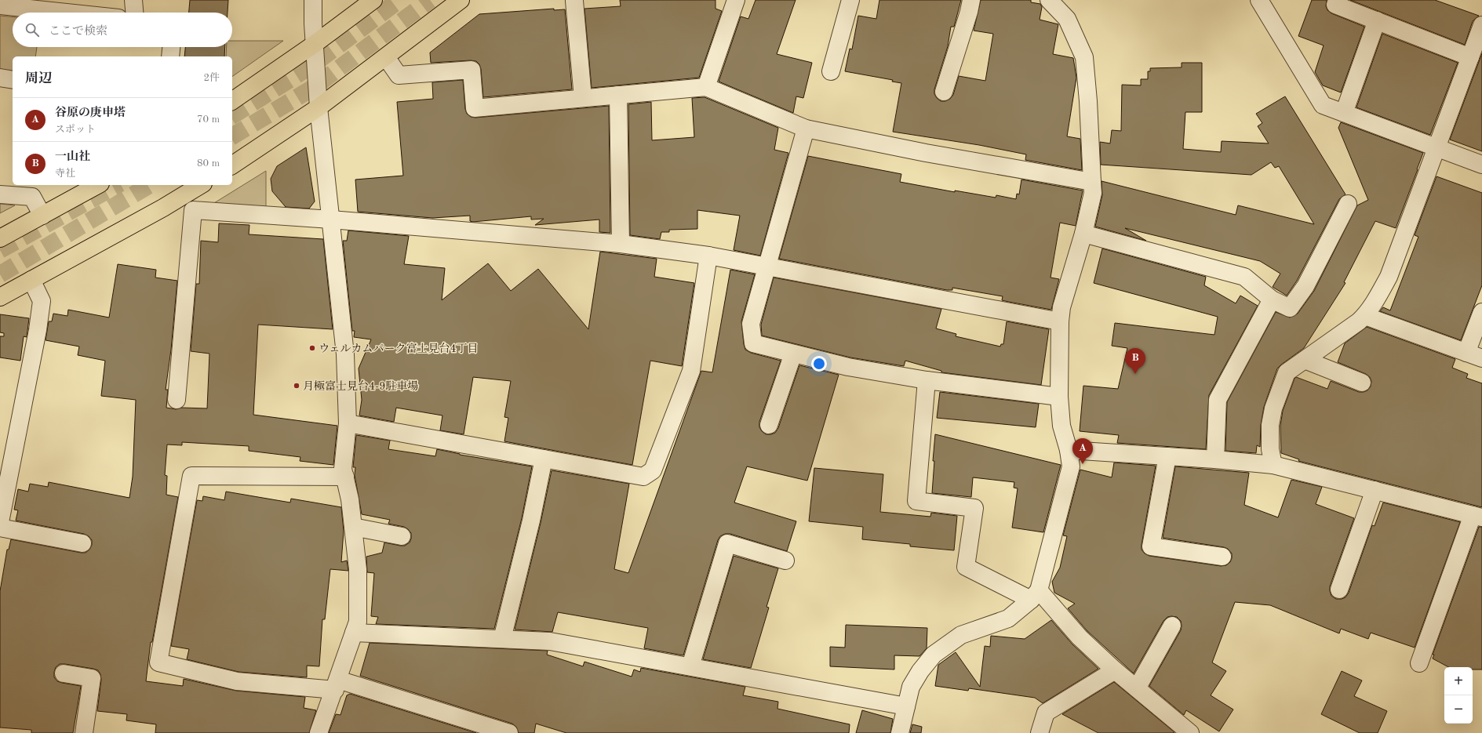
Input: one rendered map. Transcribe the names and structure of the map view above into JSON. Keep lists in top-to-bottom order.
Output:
{
  "places": ["ウェルカムパーク富士見台4丁目", "月極富士見台4-9駐車場"],
  "page": {
    "search": "ここで検索",
    "heading": ["周辺", "2件"],
    "list": [
      {
        "mark": "A",
        "name": "谷原の庚申塔",
        "note": "スポット",
        "value": "70 m"
      },
      {
        "mark": "B",
        "name": "一山社",
        "note": "寺社",
        "value": "80 m"
      }
    ],
    "pins": ["B", "A"],
    "map_buttons": ["+", "−"]
  }
}
